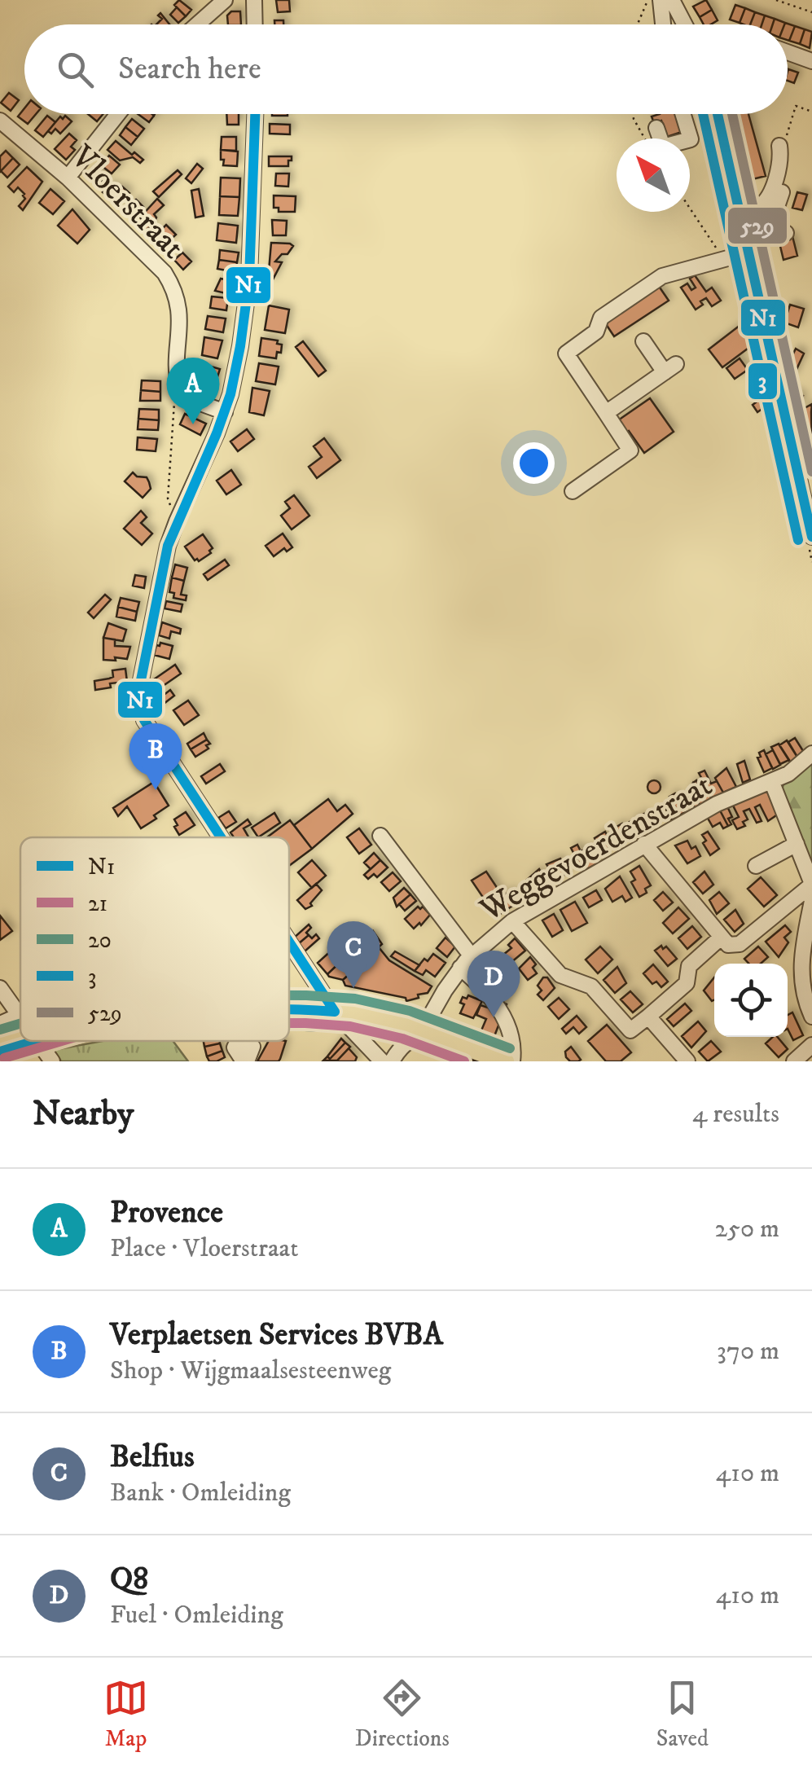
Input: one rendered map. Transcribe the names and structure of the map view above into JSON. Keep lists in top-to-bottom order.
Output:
{
  "streets": {
    "street": ["Vloerstraat", "Weggevoerdenstraat"]
  },
  "lines": [
    "transit line N1",
    "transit line 3",
    "transit line 529",
    "transit line 20",
    "transit line 21"
  ],
  "legend": [
    "N1",
    "21",
    "20",
    "3",
    "529"
  ],
  "north": "top left",
  "page": {
    "search": "Search here",
    "pins": [
      "A",
      "B",
      "C",
      "D"
    ],
    "heading": ["Nearby", "4 results"],
    "list": [
      {
        "mark": "A",
        "name": "Provence",
        "note": "Place · Vloerstraat",
        "value": "250 m"
      },
      {
        "mark": "B",
        "name": "Verplaetsen Services BVBA",
        "note": "Shop · Wijgmaalsesteenweg",
        "value": "370 m"
      },
      {
        "mark": "C",
        "name": "Belfius",
        "note": "Bank · Omleiding",
        "value": "410 m"
      },
      {
        "mark": "D",
        "name": "Q8",
        "note": "Fuel · Omleiding",
        "value": "410 m"
      }
    ],
    "nav": ["Map", "Directions", "Saved"]
  }
}
